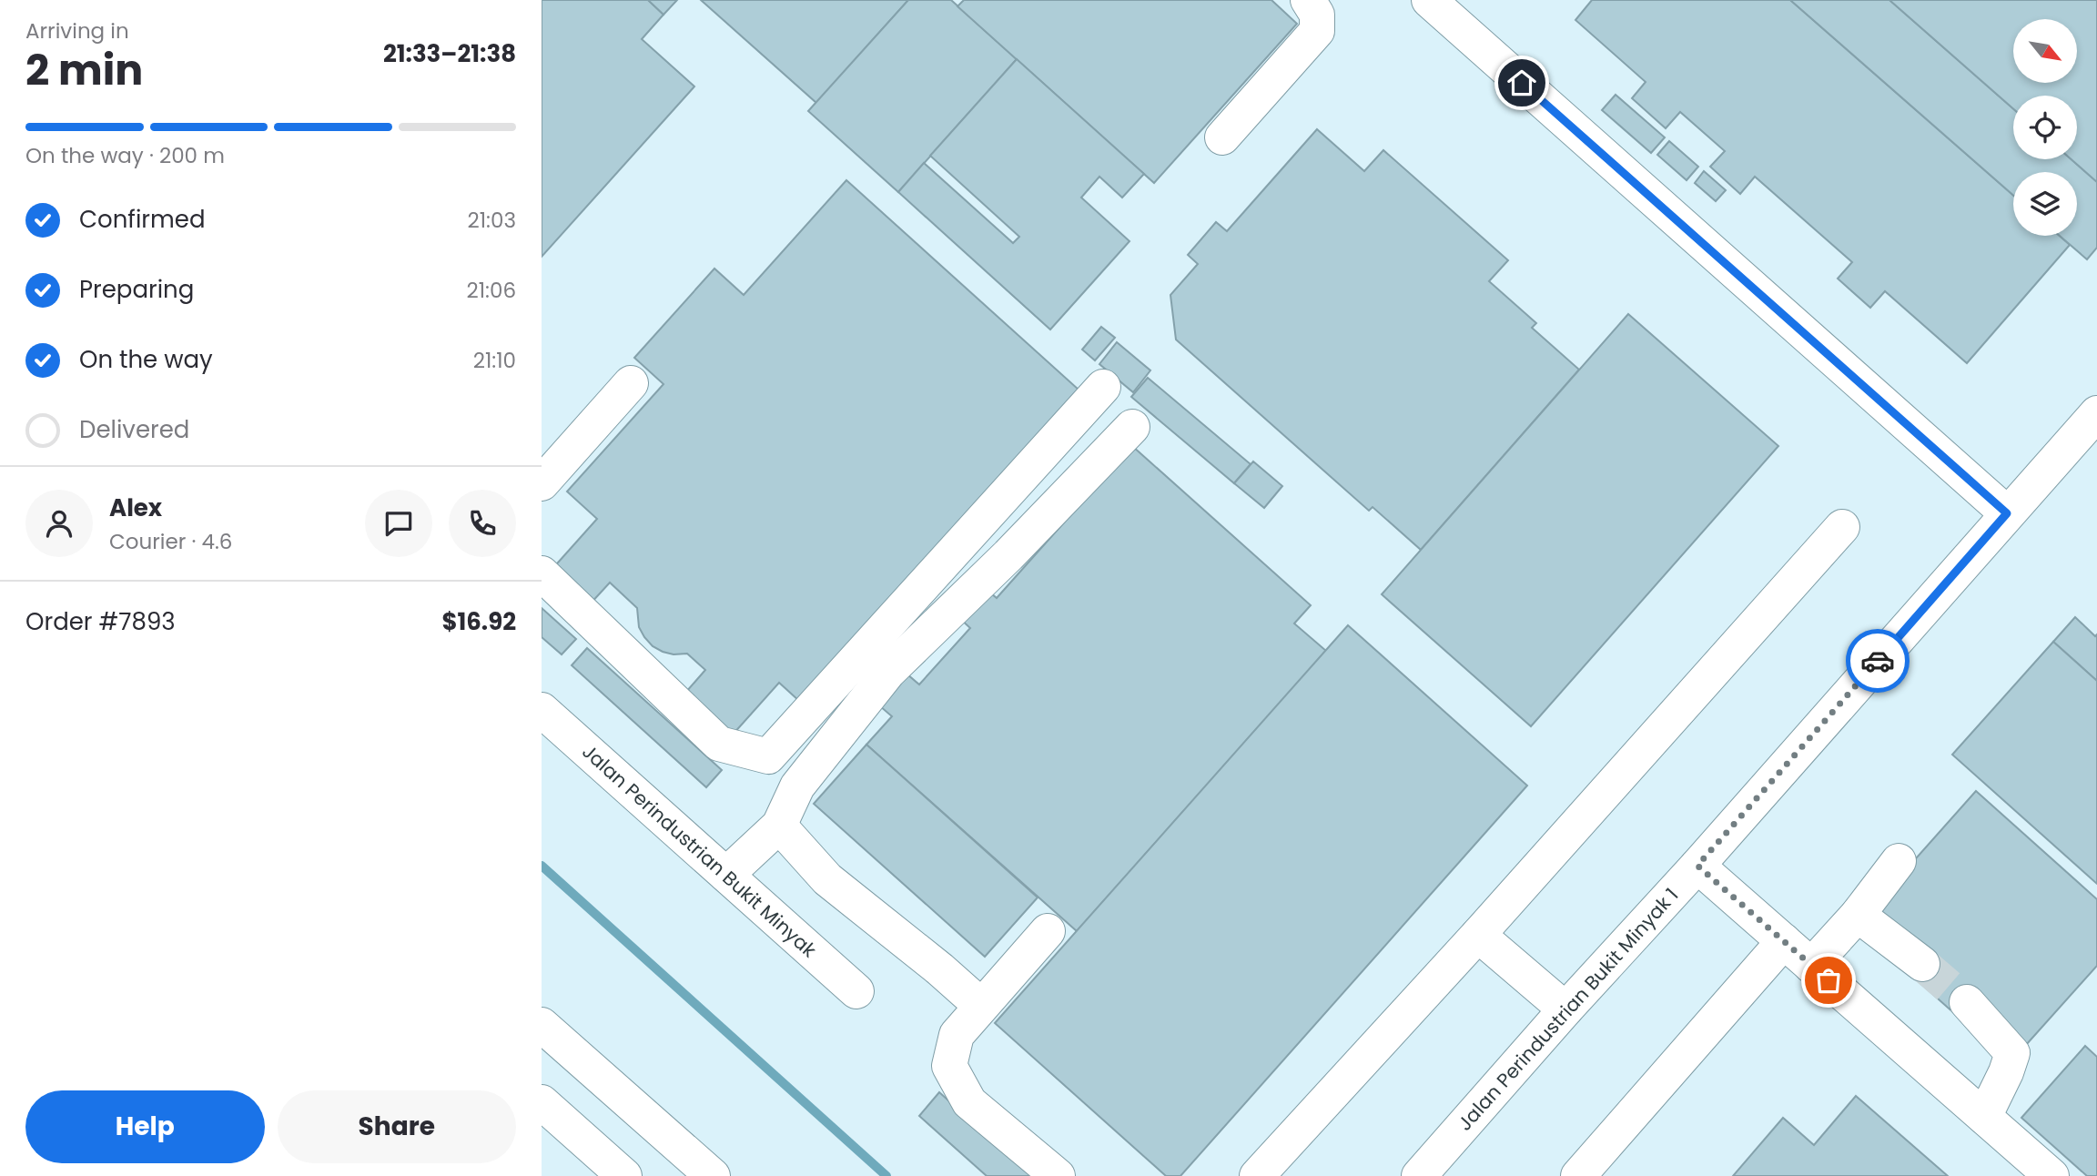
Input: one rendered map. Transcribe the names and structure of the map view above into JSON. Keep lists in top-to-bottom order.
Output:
{
  "streets": {
    "street": ["Jalan Perindustrian Bukit Minyak", "Jalan Perindustrian Bukit Minyak 1"]
  },
  "north": "bottom right",
  "page": {
    "heading": ["2 min", "Arriving in", "21:33–21:38"],
    "panel": [
      "Alex",
      "Courier · 4.6",
      "Order #7893",
      "$16.92"
    ],
    "bar": "On the way · 200 m",
    "list": [
      ["Confirmed", "21:03"],
      ["Preparing", "21:06"],
      ["On the way", "21:10"],
      "Delivered"
    ],
    "buttons": ["Help", "Share"]
  }
}
